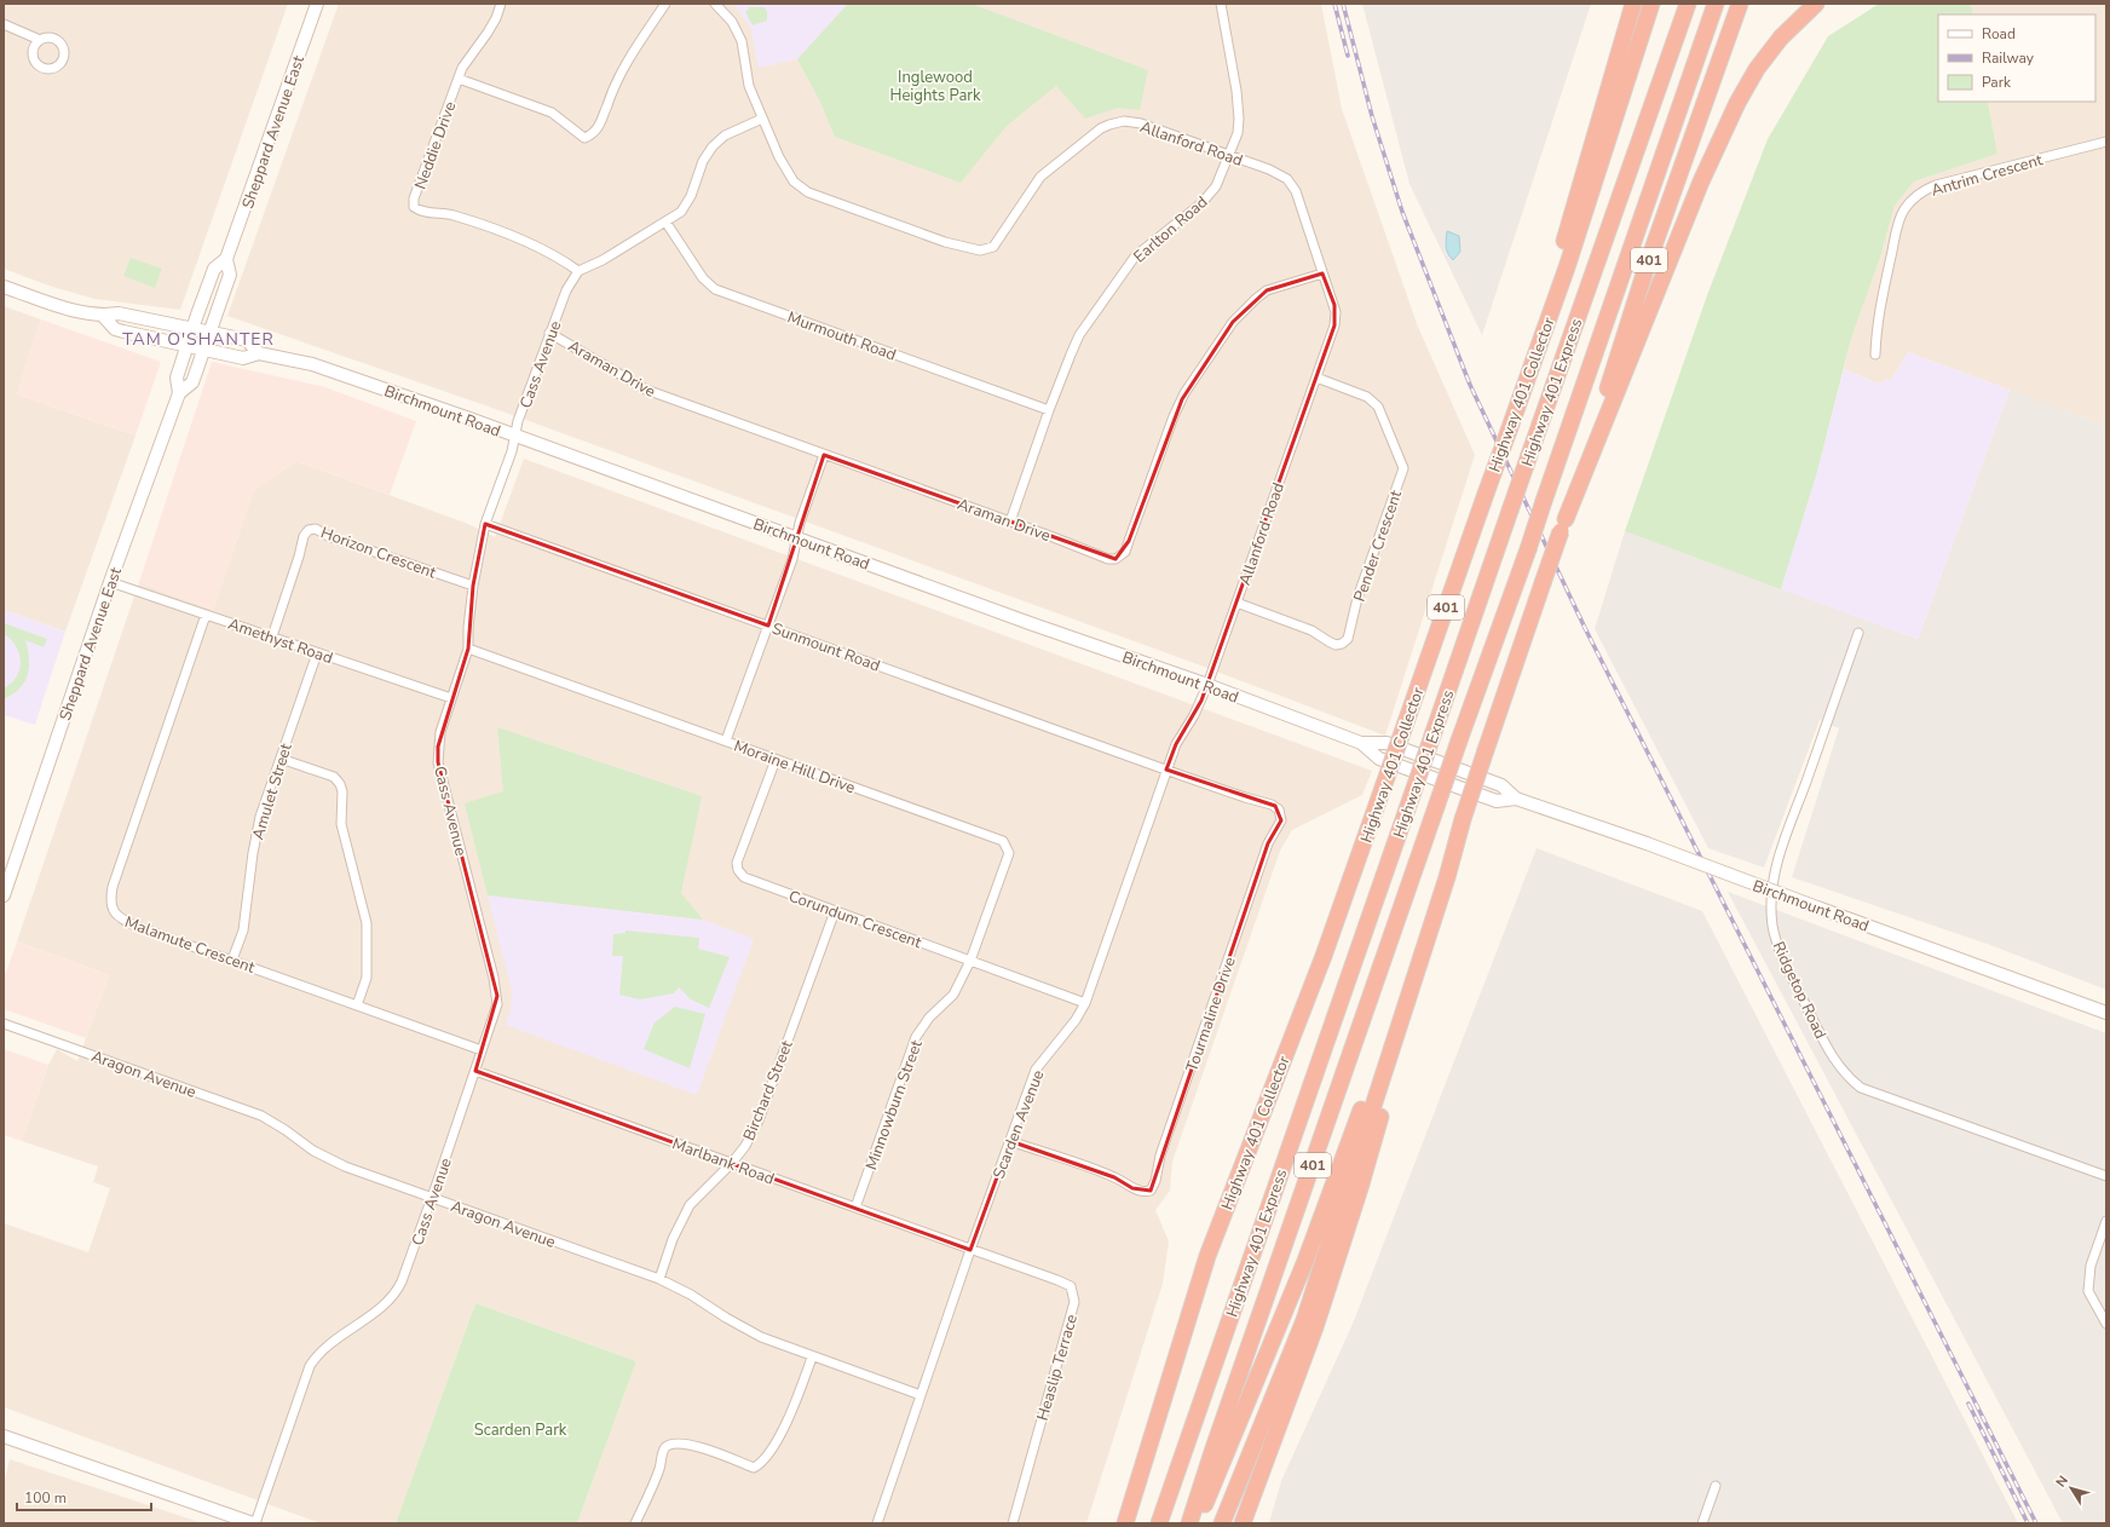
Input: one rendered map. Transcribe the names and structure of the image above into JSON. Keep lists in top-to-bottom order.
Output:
{
  "streets": {
    "highway": ["401", "Highway 401 Express", "Highway 401 Collector"],
    "main road": ["Sheppard Avenue East", "Birchmount Road"],
    "street": [
      "Allanford Road",
      "Neddie Drive",
      "Antrim Crescent",
      "Earlton Road",
      "Murmouth Road",
      "Cass Avenue",
      "Araman Drive",
      "Pender Crescent",
      "Horizon Crescent",
      "Amethyst Road",
      "Sunmount Road",
      "Moraine Hill Drive",
      "Amulet Street",
      "Corundum Crescent",
      "Malamute Crescent",
      "Ridgetop Road",
      "Tourmaline Drive",
      "Aragon Avenue",
      "Birchard Street",
      "Minnowburn Street",
      "Scarden Avenue",
      "Marlbank Road",
      "Heaslip Terrace"
    ]
  },
  "crossings": [
    ["Sheppard Avenue East", "Birchmount Road"],
    ["Sheppard Avenue East", "Amethyst Road"],
    ["Allanford Road", "Earlton Road"],
    ["Allanford Road", "Araman Drive"],
    ["Allanford Road", "Birchmount Road"],
    ["Allanford Road", "Pender Crescent"],
    ["Allanford Road", "Scarden Avenue"],
    ["Neddie Drive", "Cass Avenue"],
    ["Earlton Road", "Murmouth Road"],
    ["Earlton Road", "Araman Drive"],
    ["Cass Avenue", "Araman Drive"],
    ["Cass Avenue", "Birchmount Road"],
    ["Cass Avenue", "Horizon Crescent"],
    ["Cass Avenue", "Amethyst Road"],
    ["Cass Avenue", "Sunmount Road"],
    ["Cass Avenue", "Moraine Hill Drive"],
    ["Cass Avenue", "Malamute Crescent"],
    ["Cass Avenue", "Aragon Avenue"],
    ["Cass Avenue", "Marlbank Road"],
    ["Birchmount Road", "Scarden Avenue"],
    ["Horizon Crescent", "Amethyst Road"],
    ["Amethyst Road", "Amulet Street"],
    ["Amethyst Road", "Malamute Crescent"],
    ["Sunmount Road", "Tourmaline Drive"],
    ["Sunmount Road", "Scarden Avenue"],
    ["Moraine Hill Drive", "Corundum Crescent"],
    ["Moraine Hill Drive", "Minnowburn Street"],
    ["Amulet Street", "Malamute Crescent"],
    ["Corundum Crescent", "Birchard Street"],
    ["Corundum Crescent", "Minnowburn Street"],
    ["Corundum Crescent", "Scarden Avenue"],
    ["Tourmaline Drive", "Scarden Avenue"],
    ["Aragon Avenue", "Birchard Street"],
    ["Aragon Avenue", "Scarden Avenue"],
    ["Birchard Street", "Marlbank Road"],
    ["Minnowburn Street", "Marlbank Road"],
    ["Scarden Avenue", "Marlbank Road"],
    ["Scarden Avenue", "Heaslip Terrace"],
    ["Marlbank Road", "Heaslip Terrace"]
  ],
  "districts": ["TAM O'SHANTER"],
  "parks": ["Inglewood Heights Park", "Scarden Park"],
  "legend": ["Road", "Railway", "Park"],
  "scale_bar": "100 m",
  "north": "top left"
}
